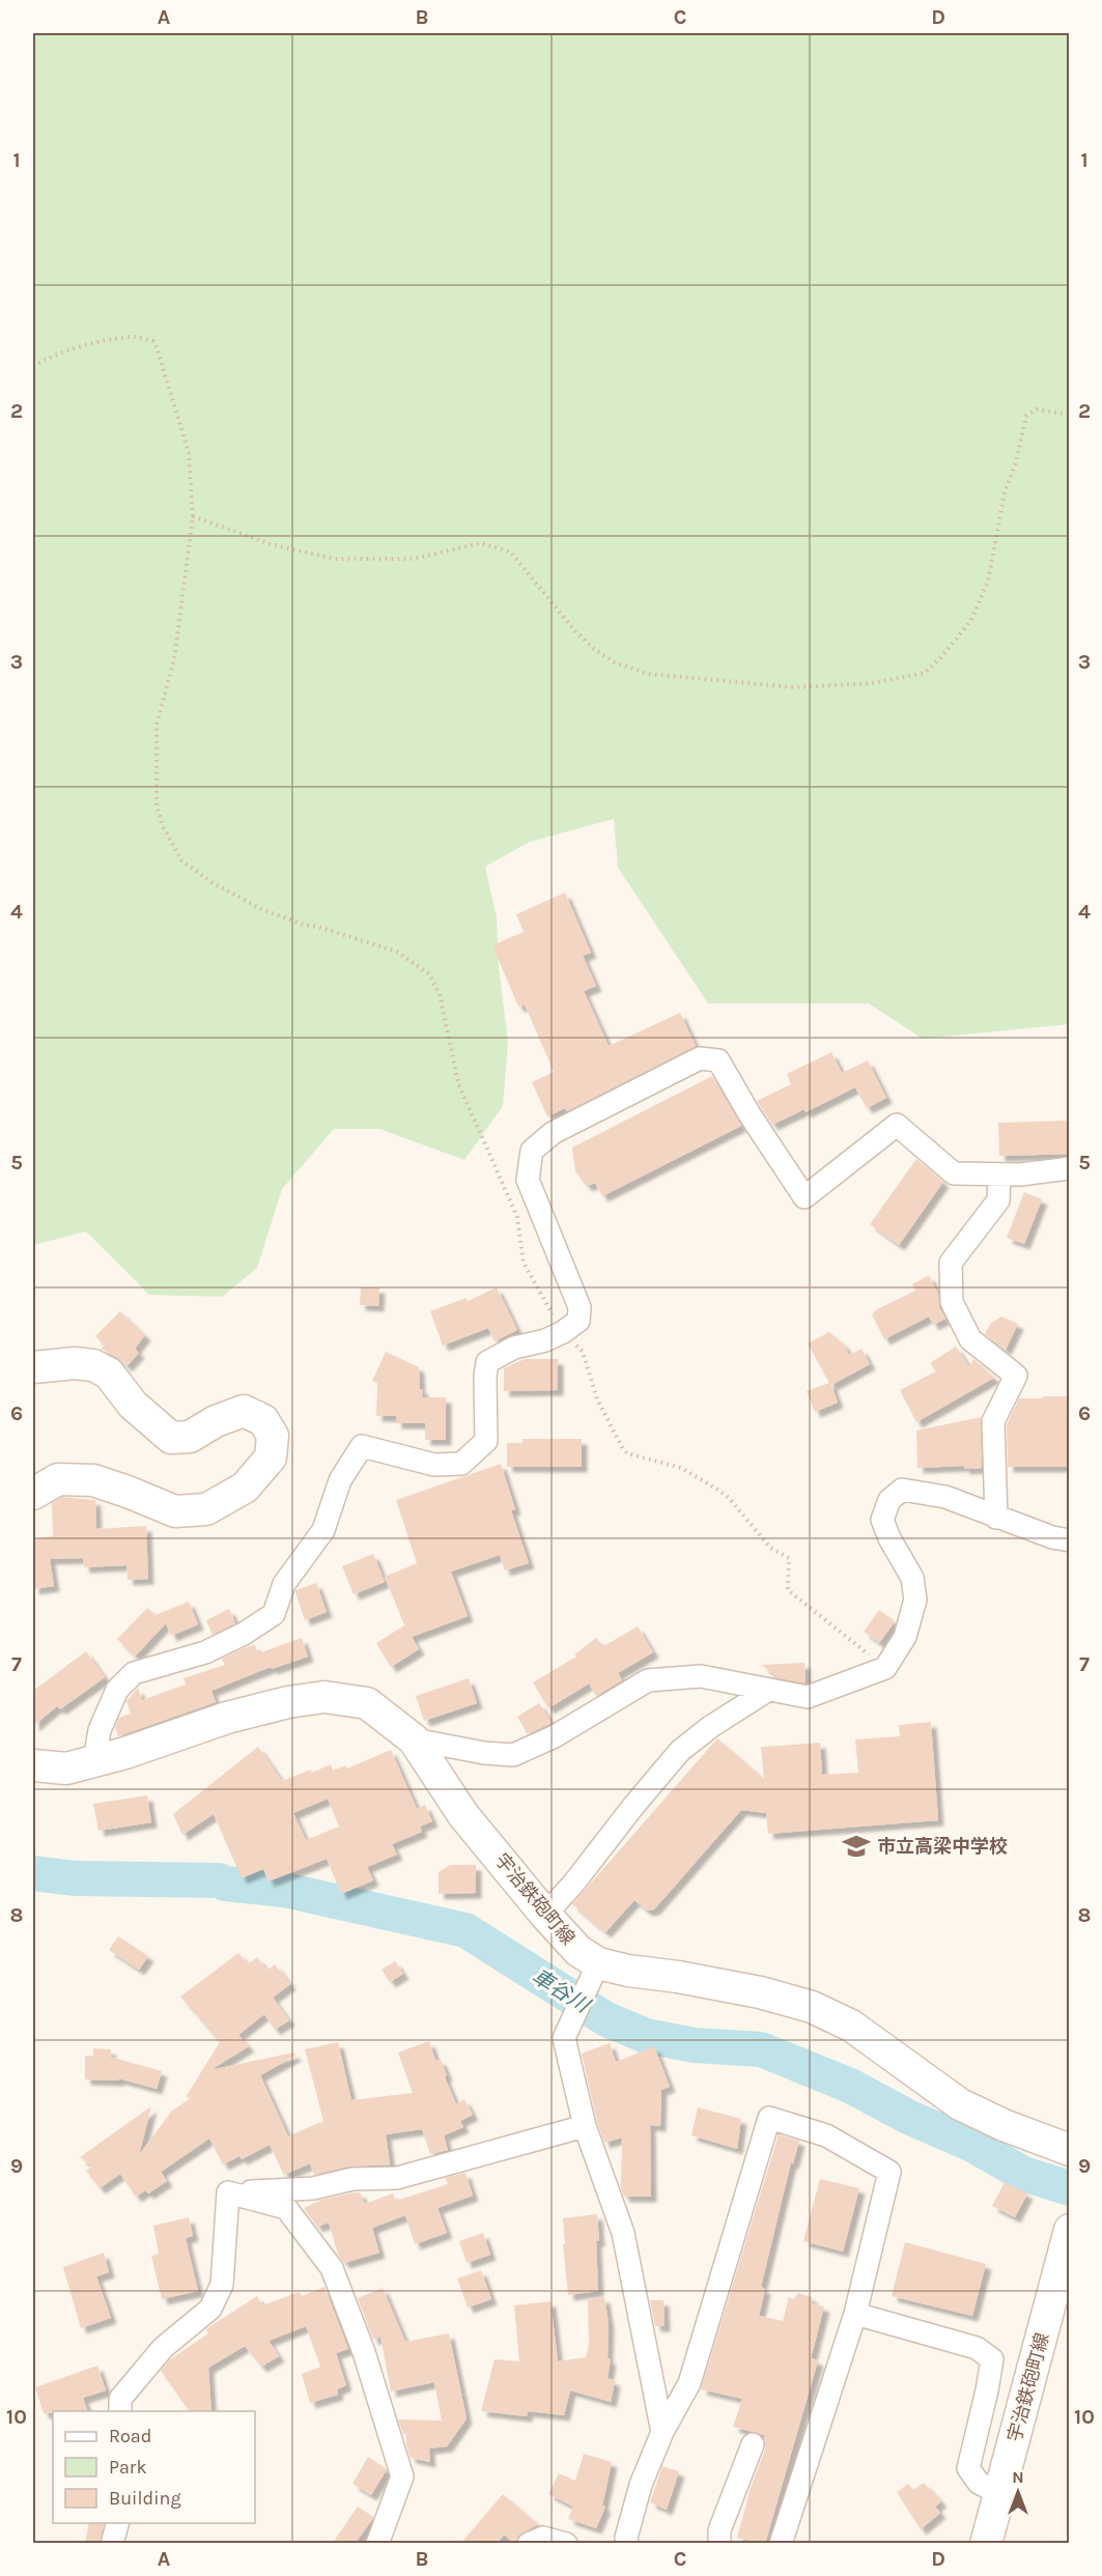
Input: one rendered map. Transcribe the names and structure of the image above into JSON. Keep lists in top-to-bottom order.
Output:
{
  "streets": {
    "main road": ["宇治鉄砲町線"]
  },
  "water": ["車谷川"],
  "places": {
    "school or university": ["市立高梁中学校"]
  },
  "legend": ["Road", "Park", "Building"],
  "north": "top",
  "grid": {
    "columns": [
      "A",
      "B",
      "C",
      "D"
    ],
    "rows": [
      "1",
      "2",
      "3",
      "4",
      "5",
      "6",
      "7",
      "8",
      "9",
      "10"
    ]
  }
}
